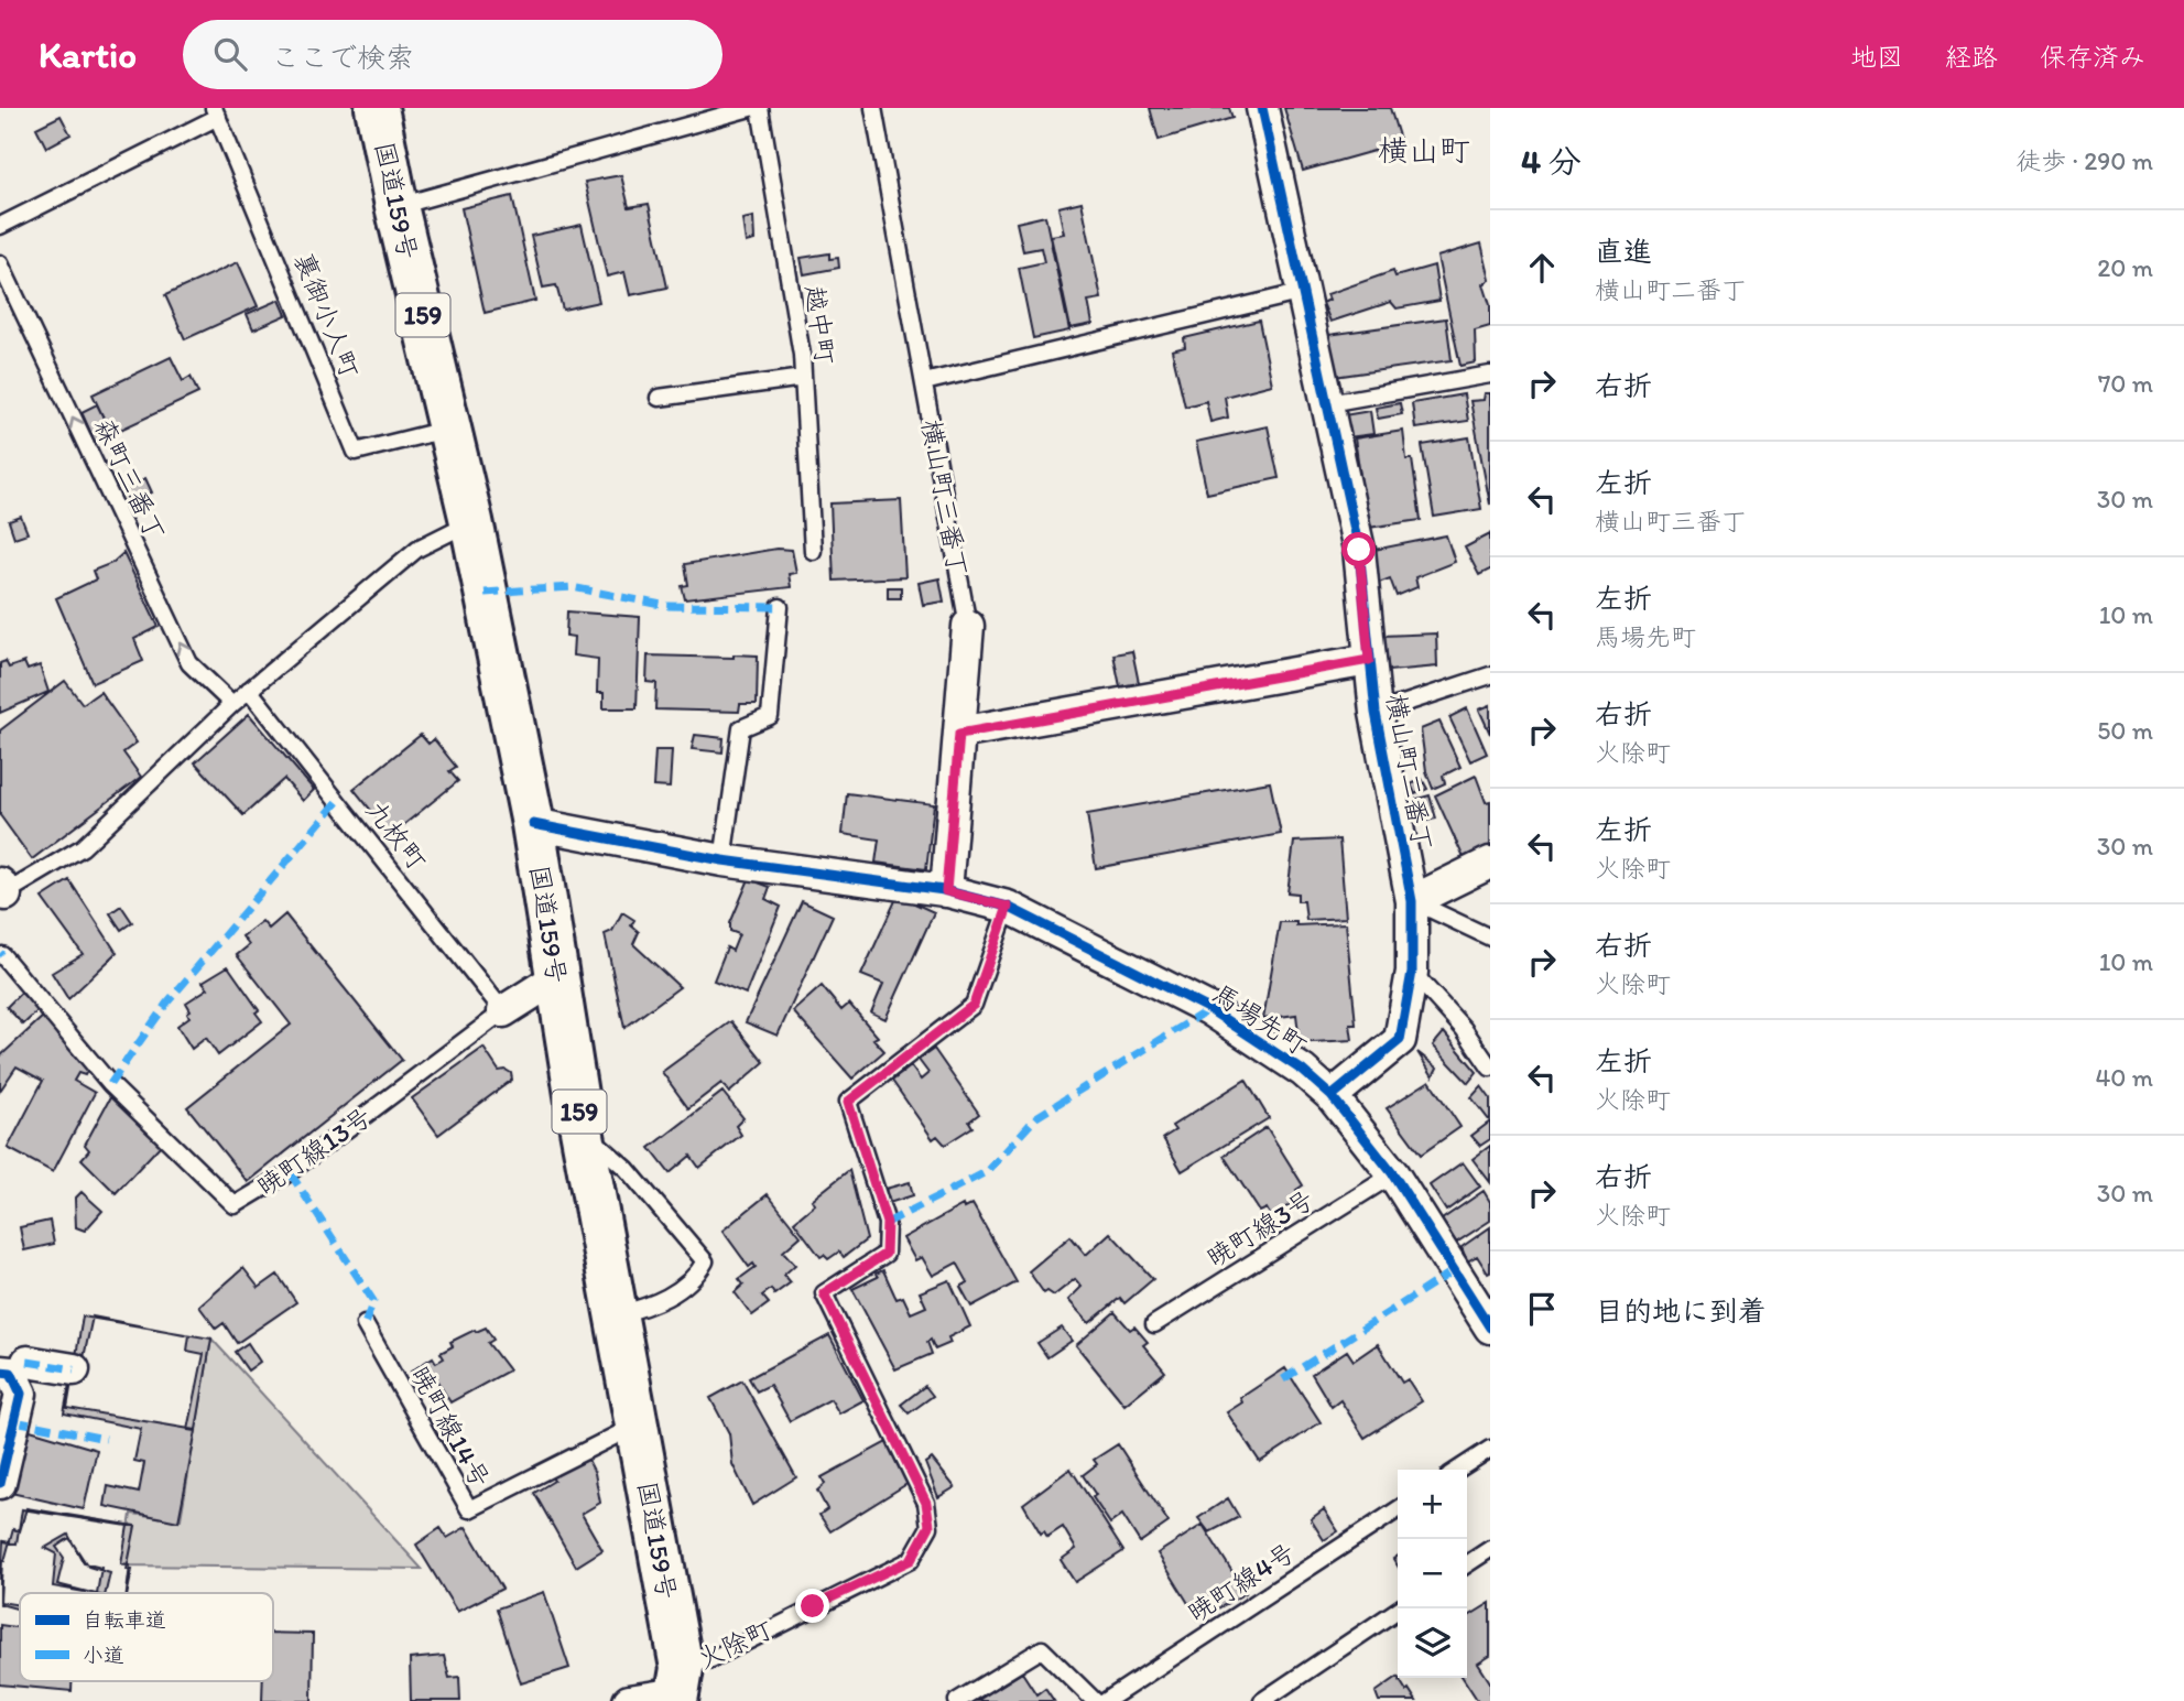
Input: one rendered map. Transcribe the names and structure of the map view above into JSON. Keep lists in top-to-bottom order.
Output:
{
  "streets": {
    "highway": ["国道159号", "159"],
    "street": [
      "横山町三番丁",
      "横山町二番丁",
      "馬場先町",
      "暁町線13号",
      "火除町"
    ],
    "lane": [
      "裏御小人町",
      "越中町",
      "森町三番丁",
      "九枚町",
      "暁町線3号",
      "暁町線14号",
      "暁町線4号"
    ]
  },
  "crossings": [
    ["国道159号", "裏御小人町"],
    ["国道159号", "馬場先町"],
    ["国道159号", "暁町線13号"],
    ["国道159号", "暁町線14号"],
    ["国道159号", "火除町"],
    ["横山町三番丁", "馬場先町"],
    ["横山町二番丁", "馬場先町"],
    ["九枚町", "暁町線13号"],
    ["馬場先町", "暁町線3号"],
    ["馬場先町", "火除町"]
  ],
  "one_way": ["森町三番丁"],
  "districts": ["横山町"],
  "legend": ["自転車道", "小道"],
  "page": {
    "header": "Kartio",
    "search": "ここで検索",
    "nav": ["地図", "経路", "保存済み"],
    "heading": ["4 分", "徒歩 · 290 m"],
    "list": [
      ["直進", "横山町二番丁", "20 m"],
      ["右折", "70 m"],
      ["左折", "横山町三番丁", "30 m"],
      ["左折", "馬場先町", "10 m"],
      ["右折", "火除町", "50 m"],
      ["左折", "火除町", "30 m"],
      ["右折", "火除町", "10 m"],
      ["左折", "火除町", "40 m"],
      ["右折", "火除町", "30 m"],
      "目的地に到着"
    ],
    "map_buttons": ["+", "−"]
  }
}
